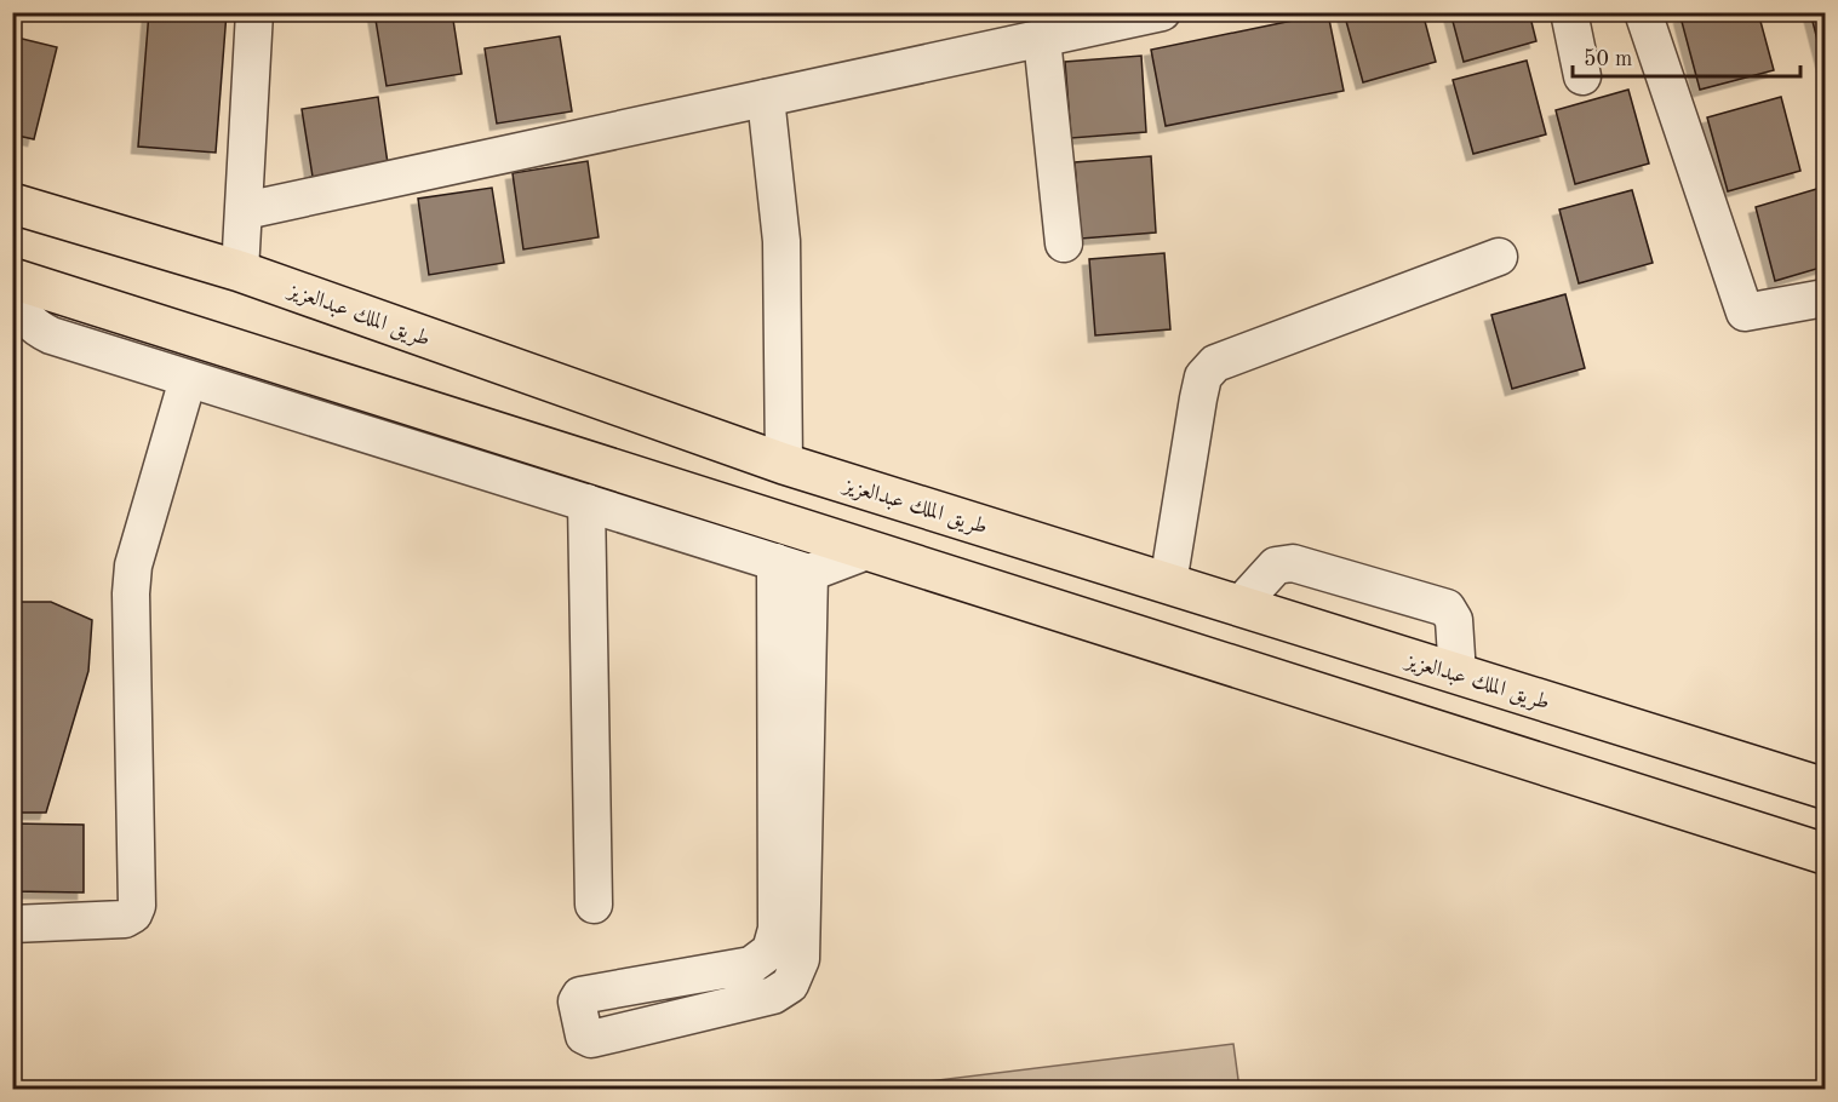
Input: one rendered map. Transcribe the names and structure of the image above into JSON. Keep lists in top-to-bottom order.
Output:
{
  "streets": {
    "highway": ["طريق الملك عبدالعزيز"]
  },
  "scale_bar": "50 m"
}
